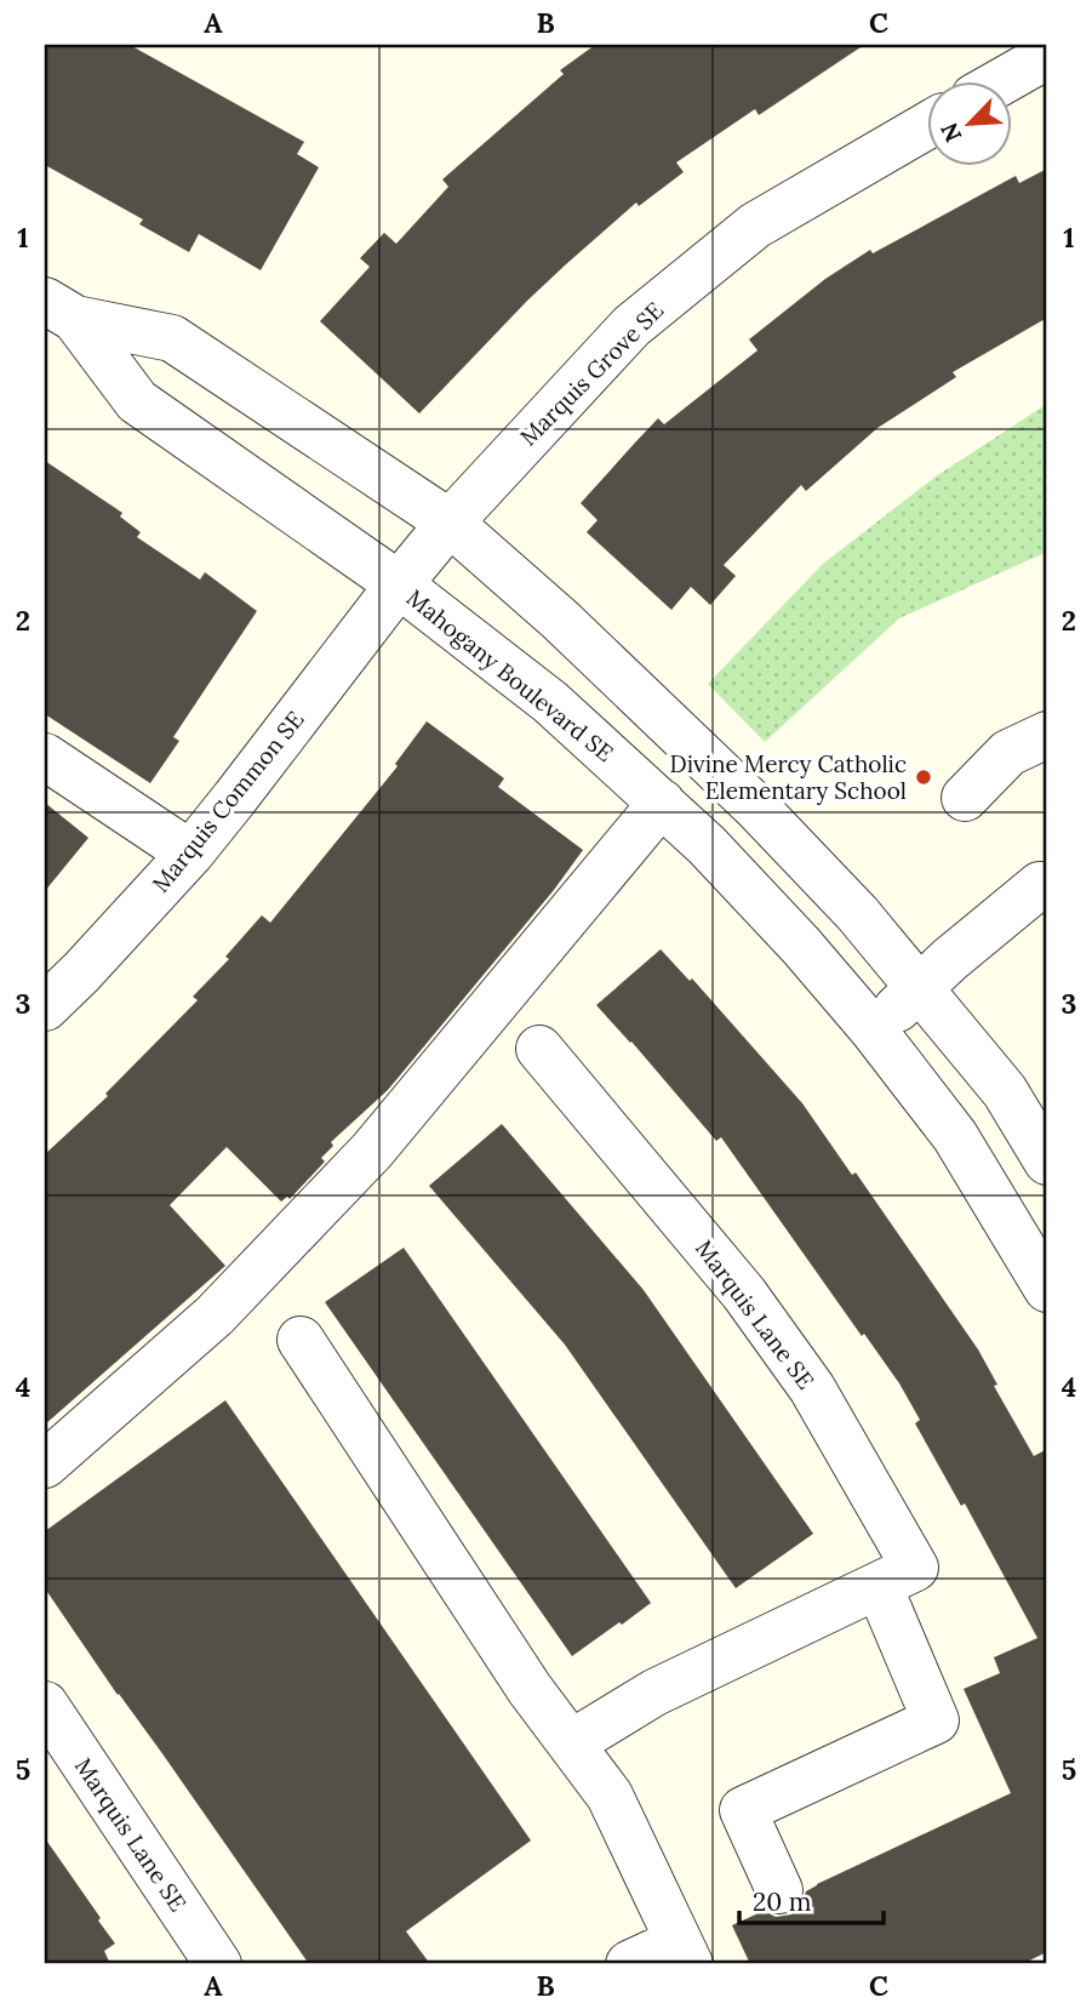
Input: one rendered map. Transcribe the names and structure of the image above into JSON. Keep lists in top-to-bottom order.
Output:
{
  "streets": {
    "street": [
      "Marquis Grove SE",
      "Mahogany Boulevard SE",
      "Marquis Common SE",
      "Marquis Lane SE"
    ]
  },
  "crossings": [
    ["Marquis Grove SE", "Mahogany Boulevard SE"],
    ["Marquis Grove SE", "Marquis Common SE"],
    ["Mahogany Boulevard SE", "Marquis Common SE"]
  ],
  "places": ["Divine Mercy Catholic Elementary School"],
  "scale_bar": "20 m",
  "north": "bottom left",
  "grid": {
    "columns": ["A", "B", "C"],
    "rows": [
      "1",
      "2",
      "3",
      "4",
      "5"
    ]
  }
}
